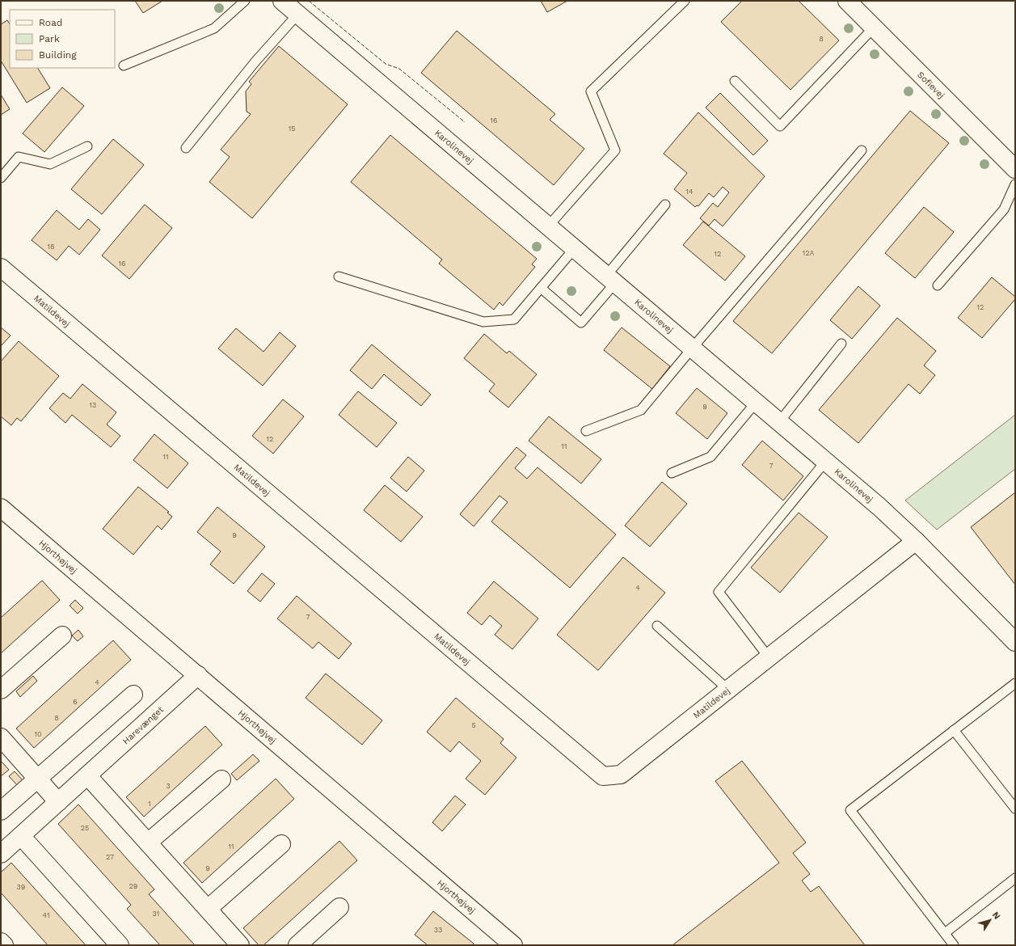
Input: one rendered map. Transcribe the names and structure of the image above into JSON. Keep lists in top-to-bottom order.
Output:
{
  "streets": {
    "street": [
      "Sofievej",
      "Karolinevej",
      "Matildevej",
      "Hjorthøjvej",
      "Harevænget"
    ]
  },
  "crossings": [
    ["Karolinevej", "Matildevej"],
    ["Hjorthøjvej", "Harevænget"]
  ],
  "house_numbers": [
    "8",
    "16",
    "15",
    "14",
    "18",
    "12A",
    "12",
    "16",
    "12",
    "13",
    "9",
    "12",
    "11",
    "11",
    "7",
    "9",
    "4",
    "7",
    "4",
    "6",
    "8",
    "5",
    "10",
    "3",
    "1",
    "25",
    "11",
    "27",
    "9",
    "29",
    "39",
    "31",
    "41",
    "33"
  ],
  "legend": ["Road", "Park", "Building"],
  "north": "top right"
}
